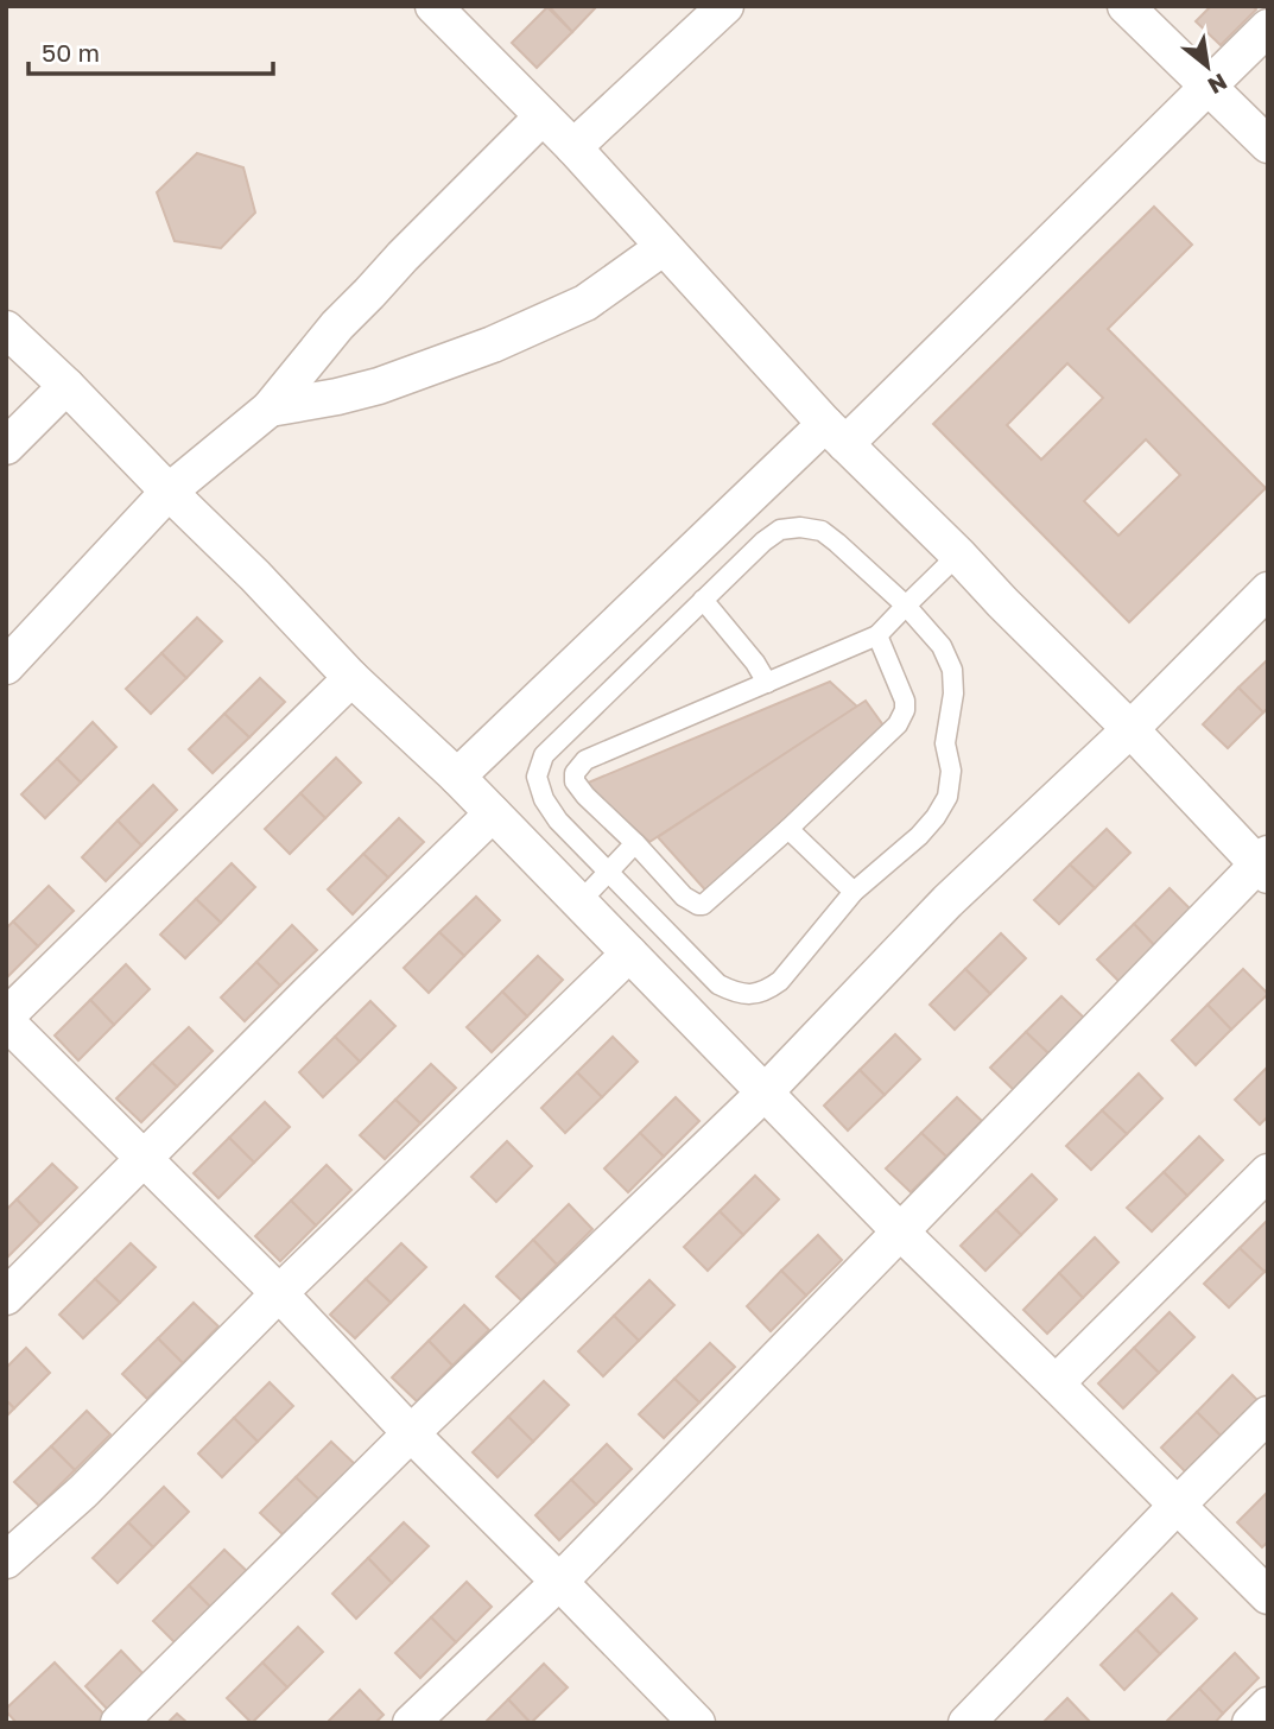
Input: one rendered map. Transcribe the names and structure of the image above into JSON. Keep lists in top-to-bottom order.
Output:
{
  "scale_bar": "50 m",
  "north": "bottom right"
}
